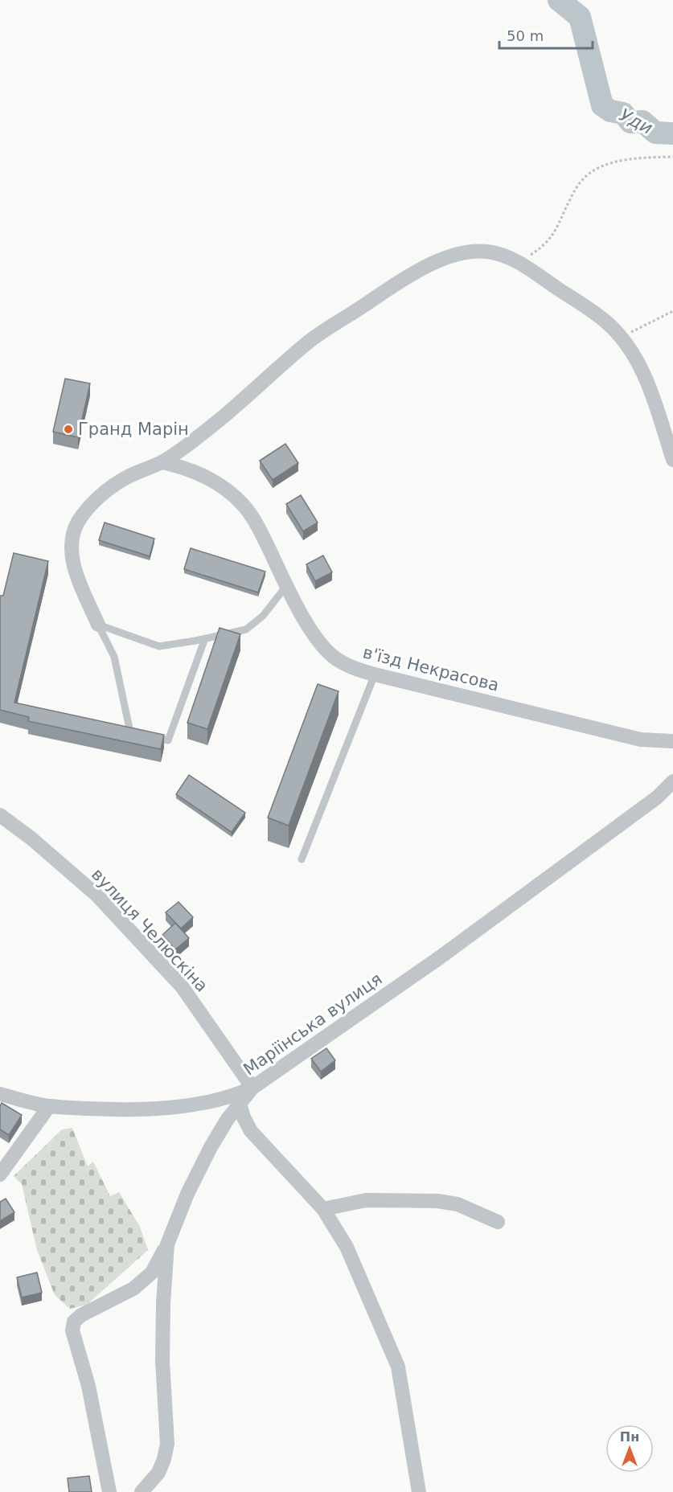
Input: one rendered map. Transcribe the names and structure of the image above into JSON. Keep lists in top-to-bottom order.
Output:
{
  "streets": {
    "street": ["в'їзд Некрасова", "вулиця Челюскіна", "Маріїнська вулиця"]
  },
  "crossings": [
    ["вулиця Челюскіна", "Маріїнська вулиця"]
  ],
  "water": ["Уди"],
  "places": ["Гранд Марін"],
  "scale_bar": "50 m",
  "north": "top"
}
